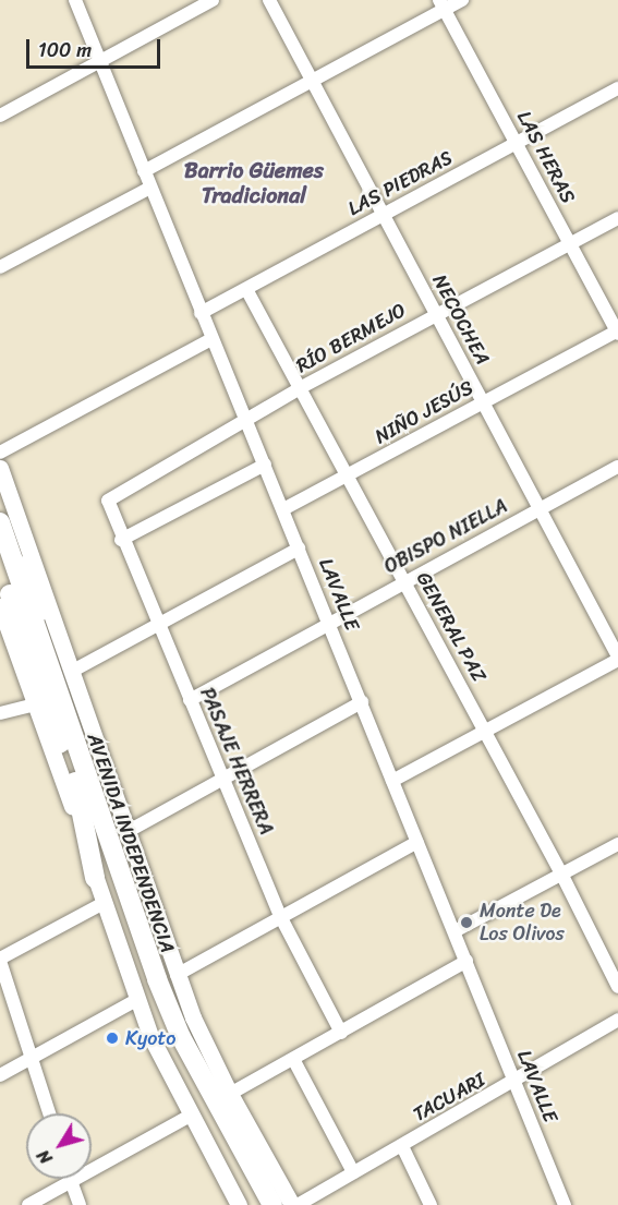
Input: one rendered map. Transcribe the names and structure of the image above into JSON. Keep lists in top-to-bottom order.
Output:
{
  "streets": {
    "highway": ["AVENIDA INDEPENDENCIA"],
    "street": [
      "LAS HERAS",
      "LAS PIEDRAS",
      "NECOCHEA",
      "RÍO BERMEJO",
      "NIÑO JESÚS",
      "OBISPO NIELLA",
      "LAVALLE",
      "GENERAL PAZ",
      "PASAJE HERRERA",
      "TACUARI"
    ]
  },
  "crossings": [
    ["LAS HERAS", "LAS PIEDRAS"],
    ["LAS HERAS", "RÍO BERMEJO"],
    ["LAS HERAS", "NIÑO JESÚS"],
    ["LAS PIEDRAS", "NECOCHEA"],
    ["LAS PIEDRAS", "LAVALLE"],
    ["LAS PIEDRAS", "GENERAL PAZ"],
    ["NECOCHEA", "RÍO BERMEJO"],
    ["NECOCHEA", "NIÑO JESÚS"],
    ["NECOCHEA", "OBISPO NIELLA"],
    ["RÍO BERMEJO", "LAVALLE"],
    ["RÍO BERMEJO", "GENERAL PAZ"],
    ["RÍO BERMEJO", "PASAJE HERRERA"],
    ["NIÑO JESÚS", "LAVALLE"],
    ["NIÑO JESÚS", "GENERAL PAZ"],
    ["OBISPO NIELLA", "LAVALLE"],
    ["OBISPO NIELLA", "GENERAL PAZ"],
    ["OBISPO NIELLA", "PASAJE HERRERA"],
    ["LAVALLE", "TACUARI"]
  ],
  "districts": ["Barrio Güemes Tradicional"],
  "places": ["Monte De Los Olivos", "Kyoto"],
  "scale_bar": "100 m",
  "north": "bottom left"
}
